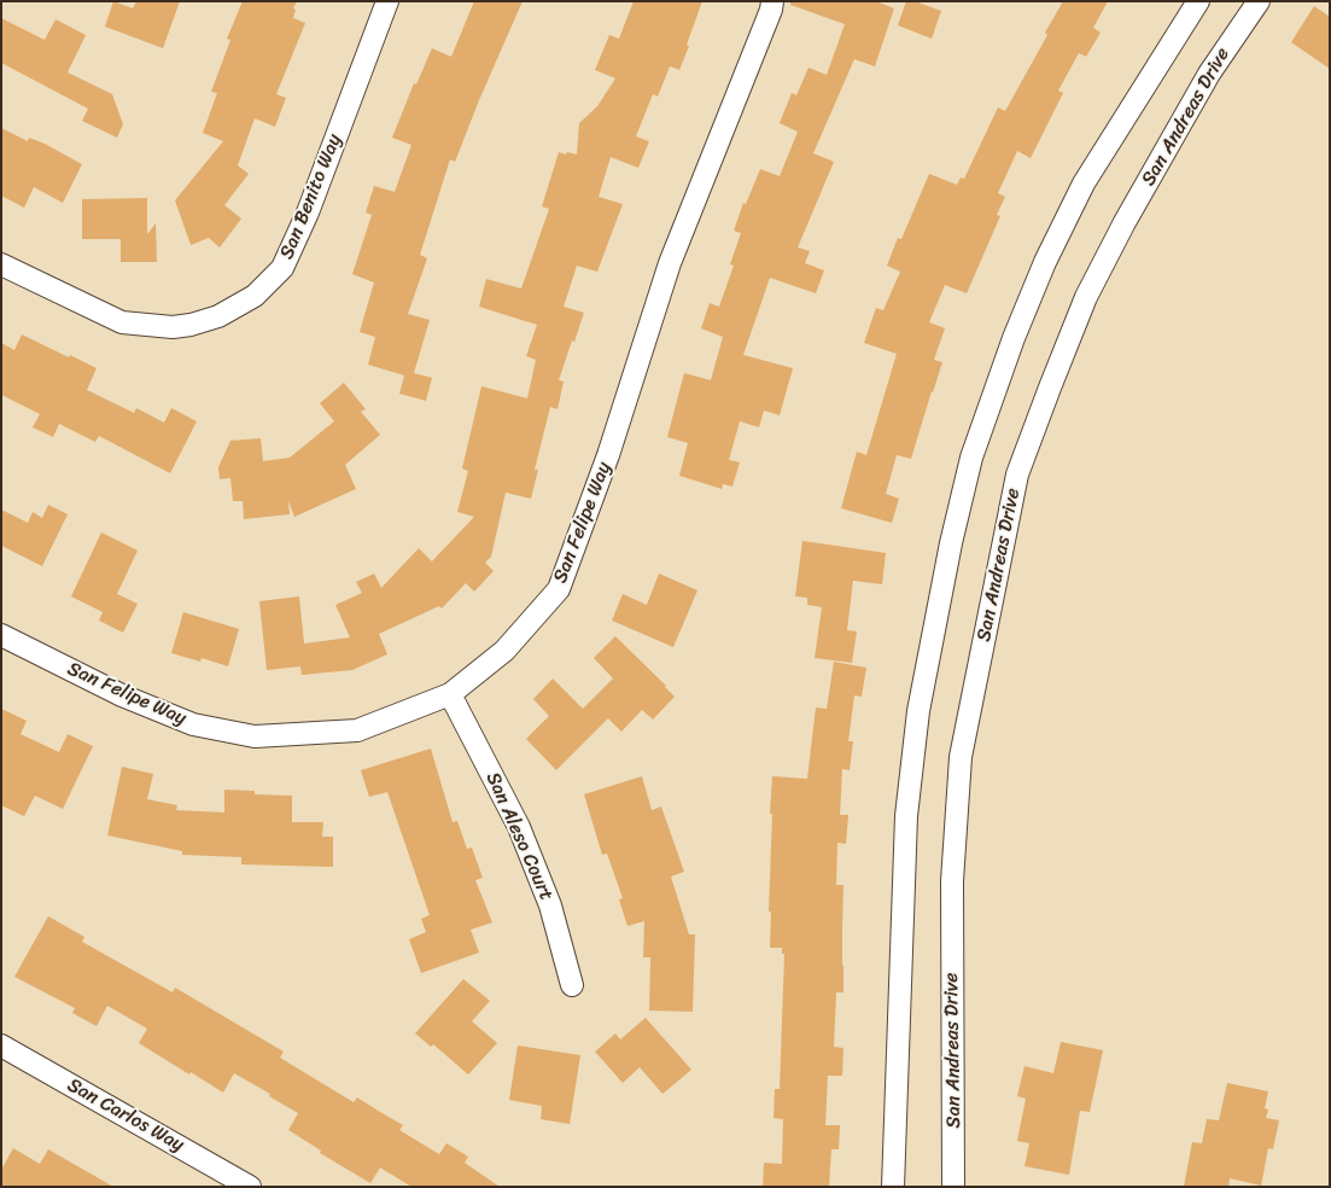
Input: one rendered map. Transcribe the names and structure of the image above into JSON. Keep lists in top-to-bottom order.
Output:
{
  "streets": {
    "street": [
      "San Andreas Drive",
      "San Benito Way",
      "San Felipe Way",
      "San Aleso Court",
      "San Carlos Way"
    ]
  },
  "crossings": [
    ["San Felipe Way", "San Aleso Court"]
  ]
}
